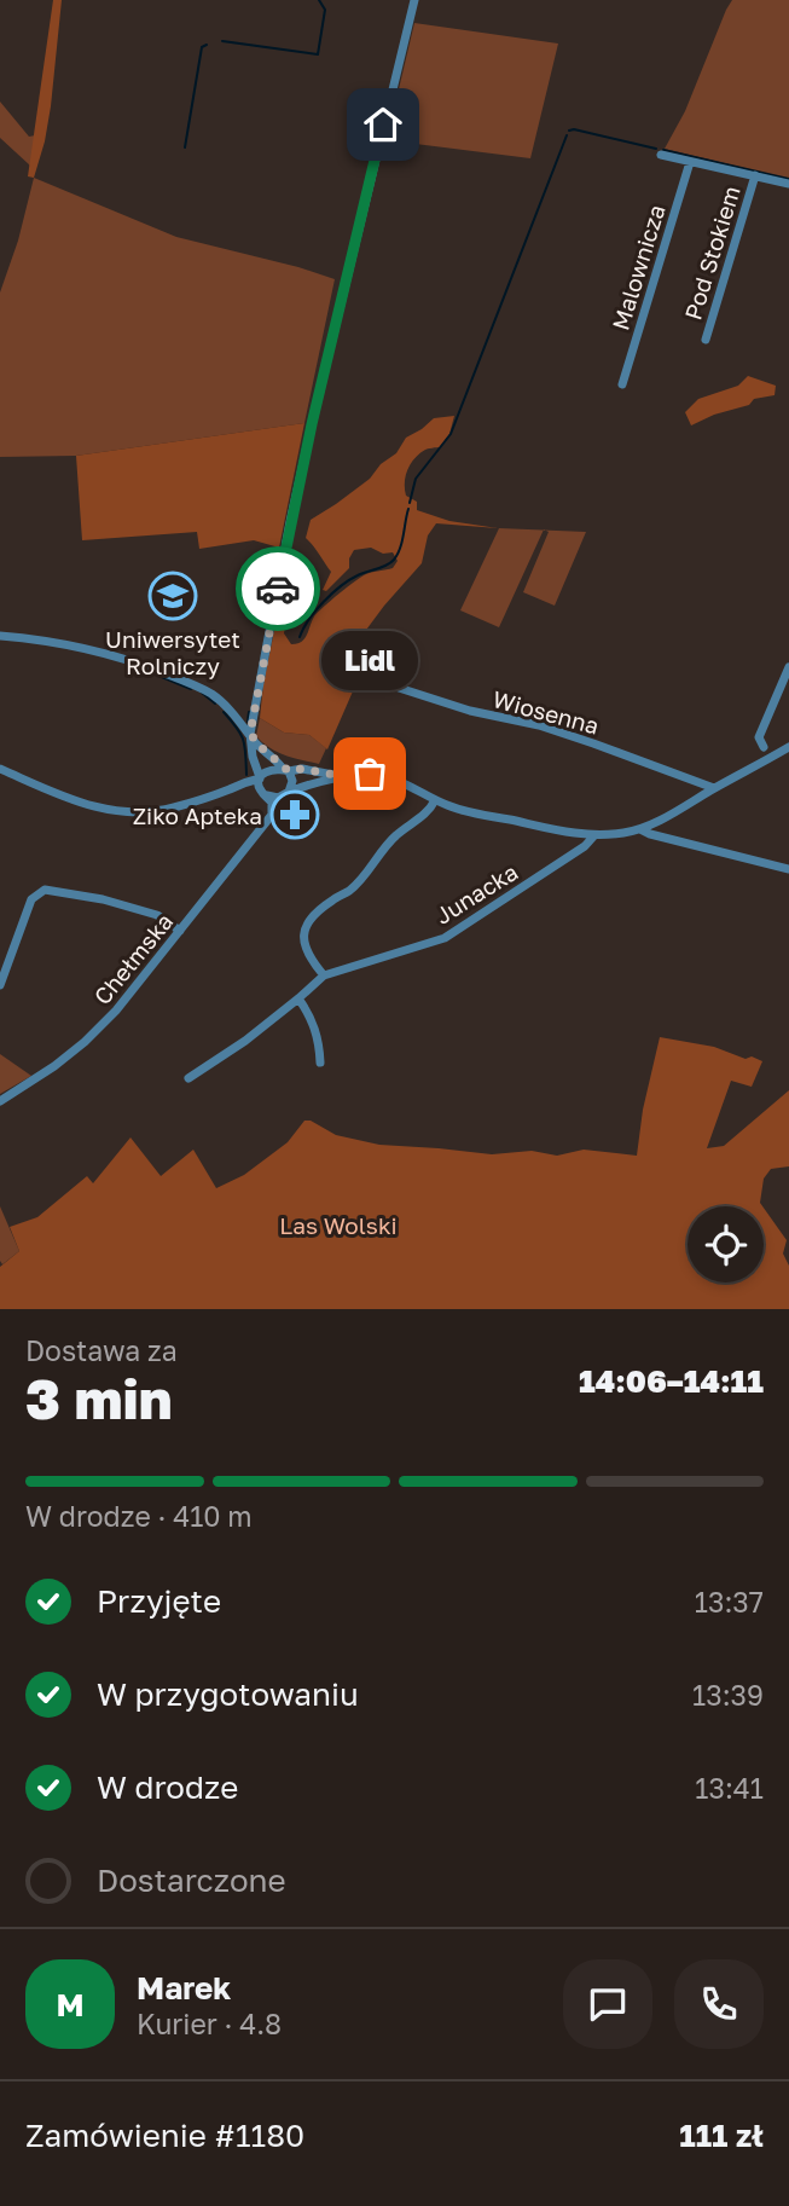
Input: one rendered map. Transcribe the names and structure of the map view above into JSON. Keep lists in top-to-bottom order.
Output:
{
  "streets": {
    "street": [
      "Pod Stokiem",
      "Malownicza",
      "Wiosenna",
      "Junacka",
      "Chełmska"
    ]
  },
  "crossings": [
    ["Pod Stokiem", "Malownicza"]
  ],
  "parks": ["Las Wolski"],
  "places": {
    "school or university": ["Uniwersytet Rolniczy"],
    "other": ["Lidl"],
    "pharmacy": ["Ziko Apteka"]
  },
  "page": {
    "bubble": "Lidl",
    "heading": ["3 min", "Dostawa za", "14:06–14:11"],
    "panel": [
      "Marek",
      "Kurier · 4.8",
      "Zamówienie #1180",
      "111 zł"
    ],
    "bar": "W drodze · 410 m",
    "list": [
      ["Przyjęte", "13:37"],
      ["W przygotowaniu", "13:39"],
      ["W drodze", "13:41"],
      "Dostarczone"
    ],
    "round": "M"
  }
}
